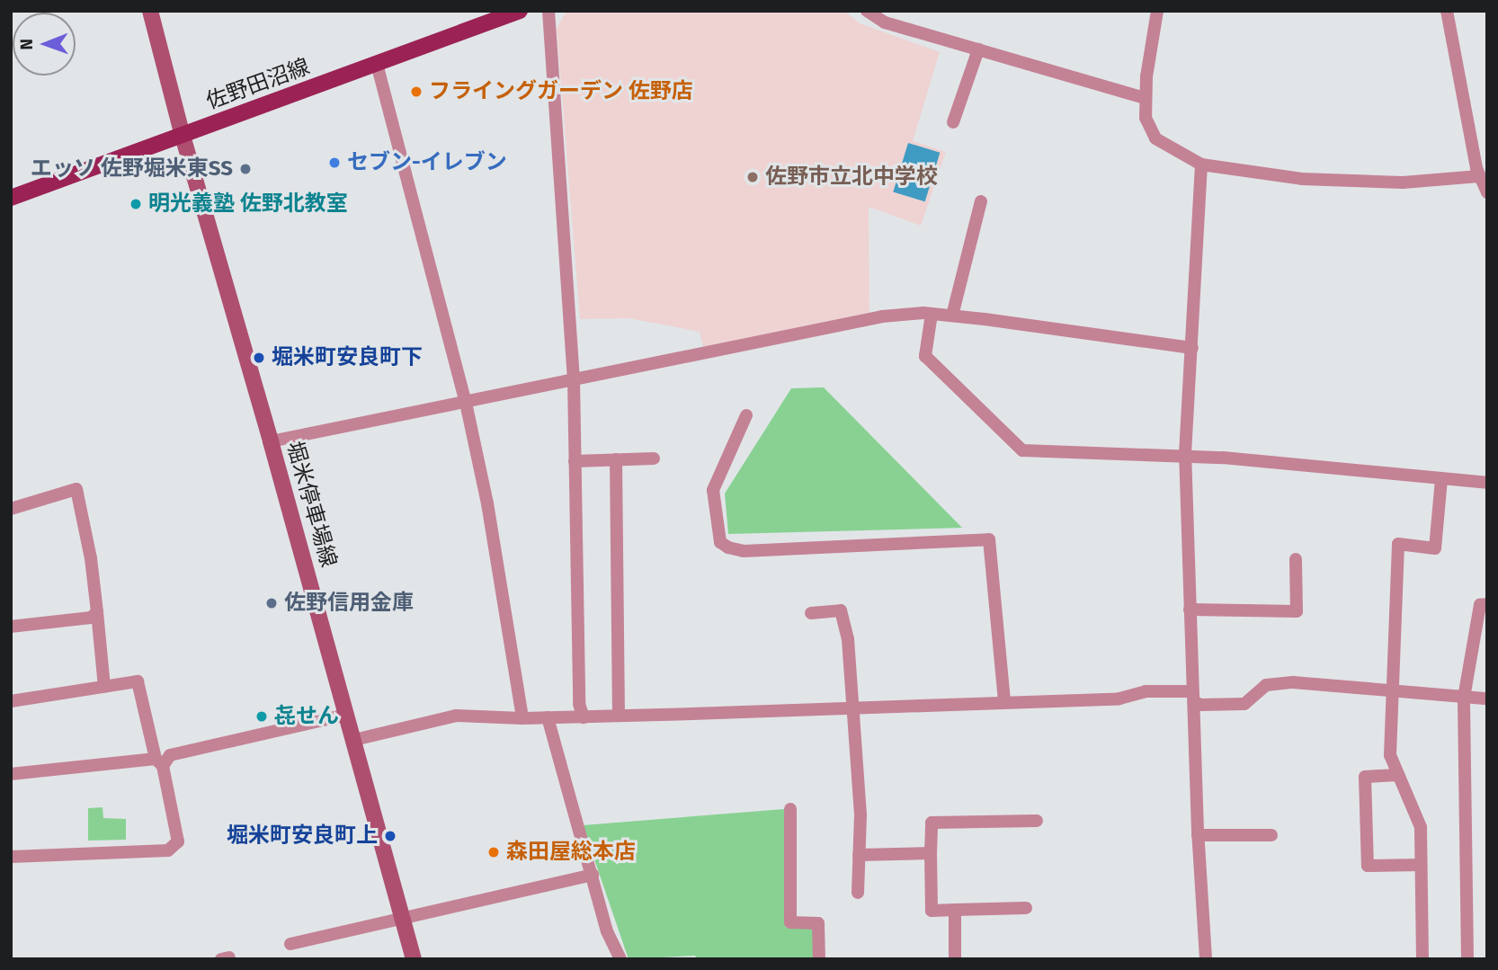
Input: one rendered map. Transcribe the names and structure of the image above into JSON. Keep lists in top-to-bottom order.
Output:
{
  "streets": {
    "main road": ["佐野田沼線", "堀米停車場線"]
  },
  "crossings": [
    ["佐野田沼線", "堀米停車場線"]
  ],
  "places": [
    "フライングガーデン 佐野店",
    "セブン-イレブン",
    "エッソ 佐野堀米東SS",
    "佐野市立北中学校",
    "明光義塾 佐野北教室",
    "堀米町安良町下",
    "佐野信用金庫",
    "㐂せん",
    "堀米町安良町上",
    "森田屋総本店"
  ],
  "north": "left"
}
